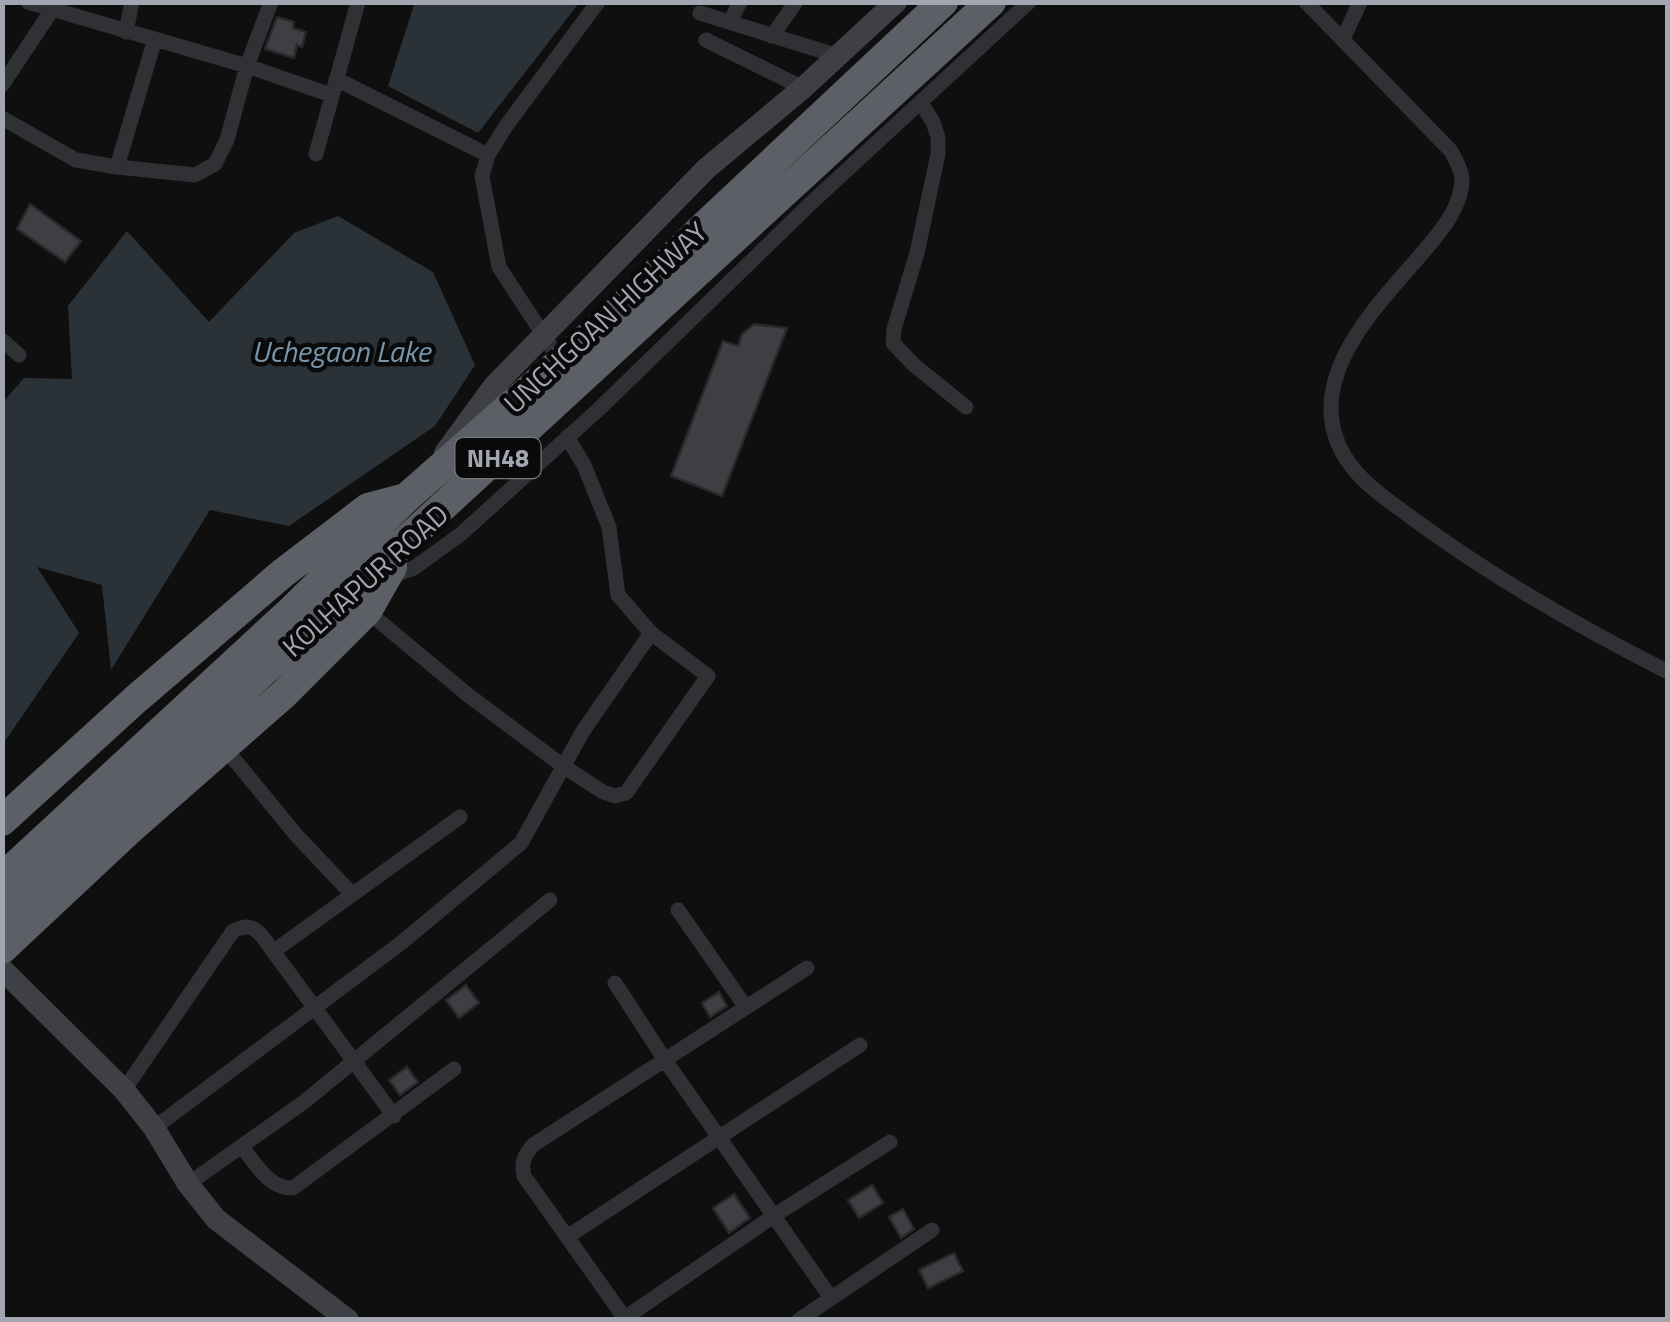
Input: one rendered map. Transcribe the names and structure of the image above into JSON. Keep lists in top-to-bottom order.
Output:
{
  "streets": {
    "highway": ["UNCHGOAN HIGHWAY", "NH48", "KOLHAPUR ROAD"]
  },
  "water": ["Uchegaon Lake"]
}
